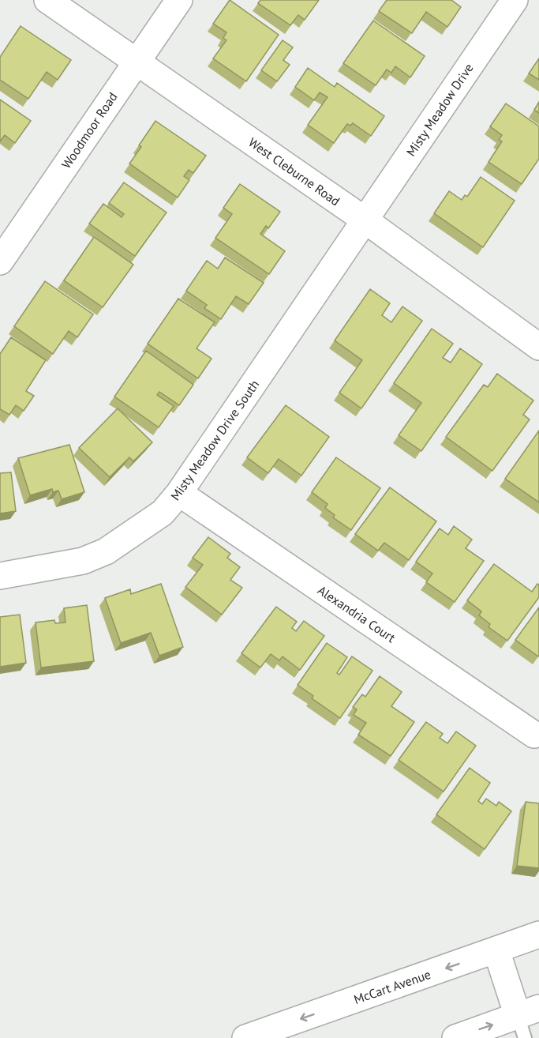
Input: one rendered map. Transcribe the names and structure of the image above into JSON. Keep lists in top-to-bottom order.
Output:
{
  "streets": {
    "street": [
      "Misty Meadow Drive",
      "Woodmoor Road",
      "West Cleburne Road",
      "Misty Meadow Drive South",
      "Alexandria Court",
      "McCart Avenue"
    ]
  },
  "crossings": [
    ["Misty Meadow Drive", "West Cleburne Road"],
    ["Misty Meadow Drive", "Misty Meadow Drive South"],
    ["Woodmoor Road", "West Cleburne Road"],
    ["West Cleburne Road", "Misty Meadow Drive South"],
    ["Misty Meadow Drive South", "Alexandria Court"]
  ],
  "one_way": ["McCart Avenue"]
}
